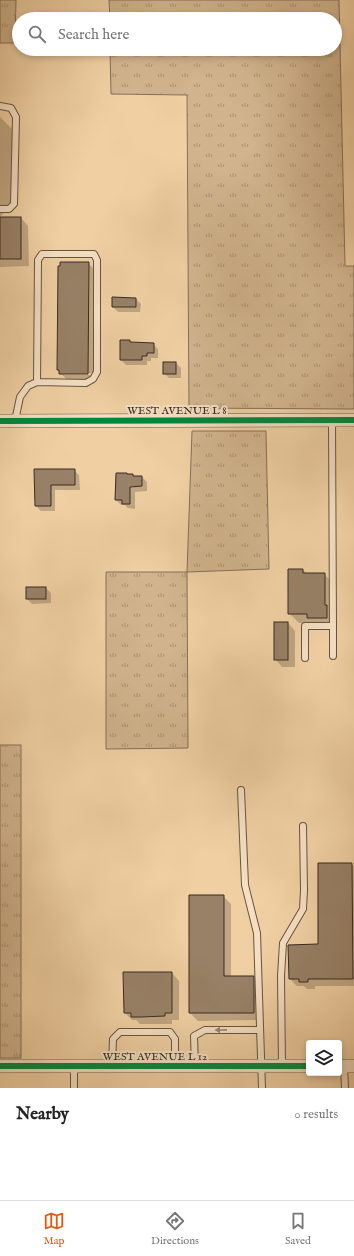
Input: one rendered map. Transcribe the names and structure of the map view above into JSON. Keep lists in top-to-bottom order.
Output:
{
  "streets": {
    "street": ["WEST AVENUE L 8", "WEST AVENUE L 12"]
  },
  "page": {
    "search": "Search here",
    "heading": ["Nearby", "0 results"],
    "nav": ["Map", "Directions", "Saved"]
  }
}
